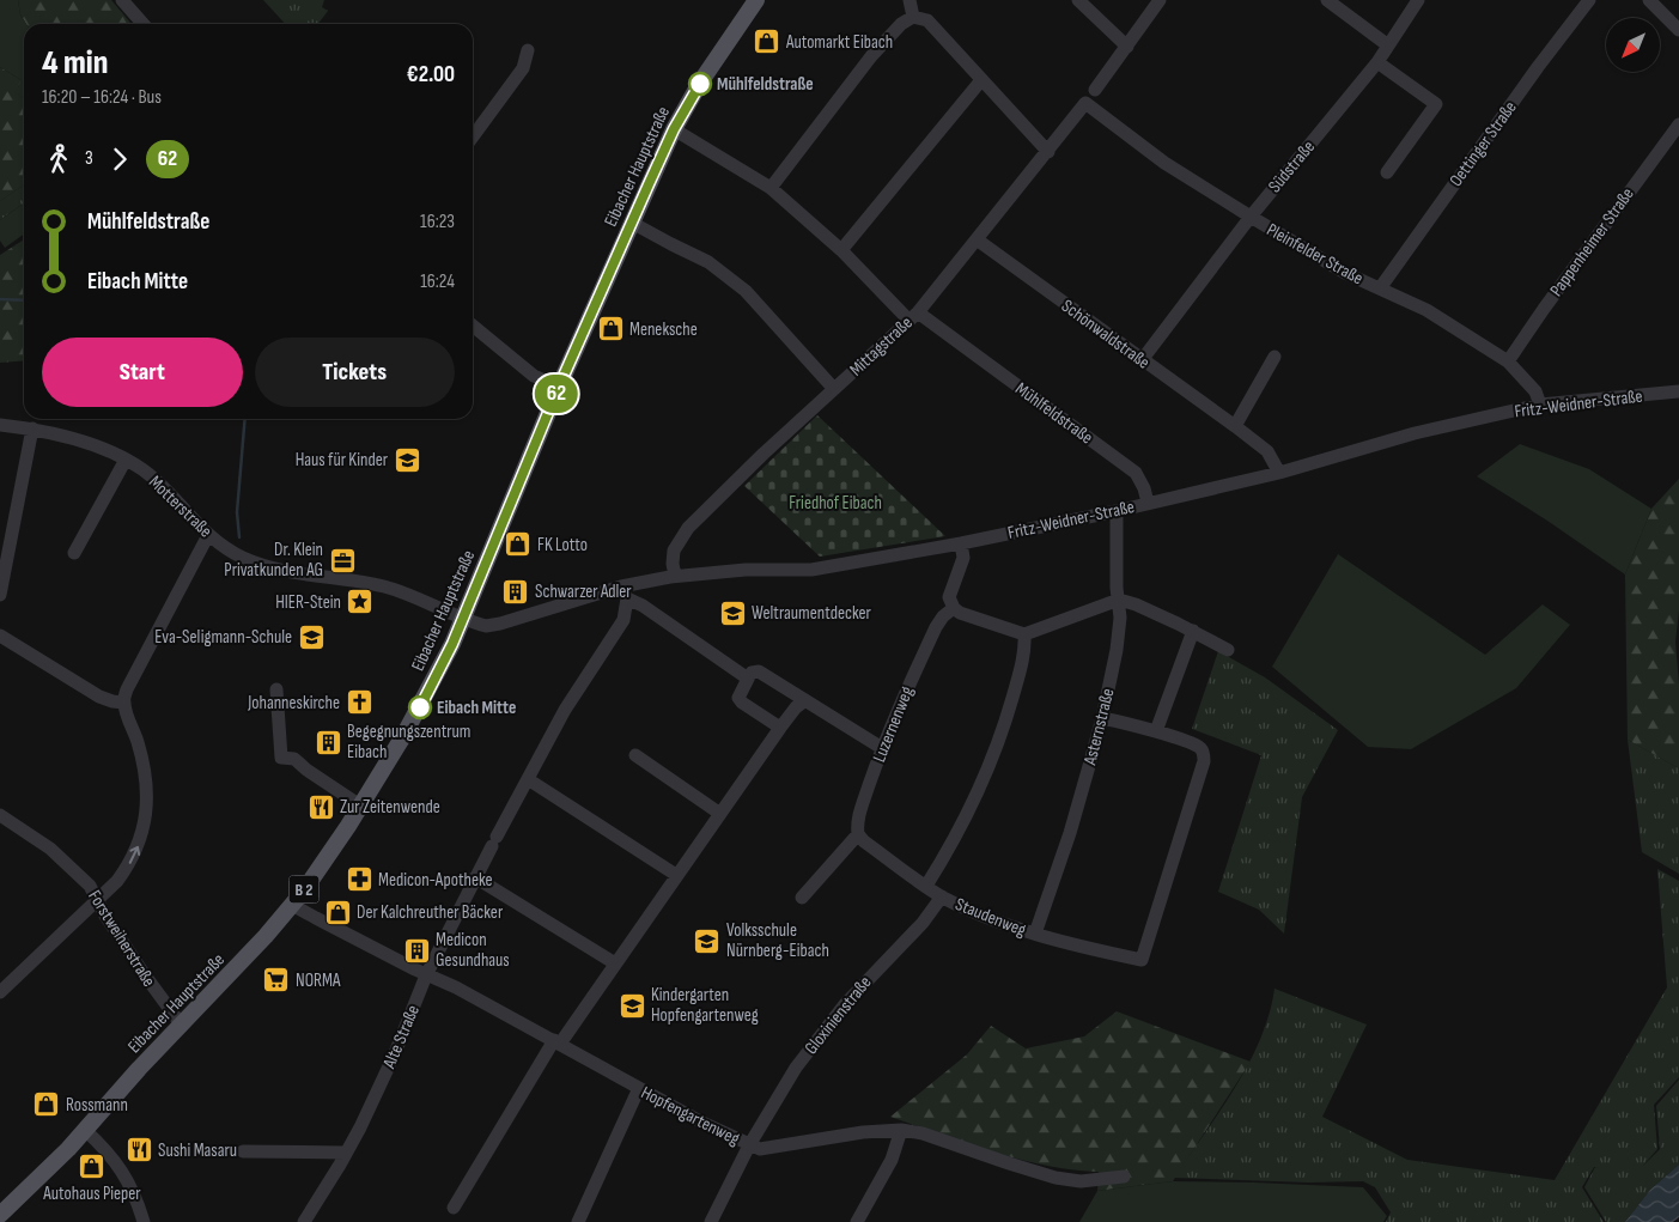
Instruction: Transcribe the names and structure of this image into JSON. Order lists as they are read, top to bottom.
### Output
{
  "streets": {
    "main road": ["Eibacher Hauptstraße", "B 2"],
    "street": [
      "Oettinger Straße",
      "Südstraße",
      "Pappenheimer Straße",
      "Pleinfelder Straße",
      "Schönwaldstraße",
      "Mittagstraße",
      "Fritz-Weidner-Straße",
      "Mühlfeldstraße",
      "Motterstraße",
      "Luzernenweg",
      "Asternstraße",
      "Staudenweg",
      "Forstweiherstraße",
      "Gloxinienstraße",
      "Alte Straße",
      "Hopfengartenweg"
    ]
  },
  "crossings": [
    ["Oettinger Straße", "Pleinfelder Straße"],
    ["Eibacher Hauptstraße", "Fritz-Weidner-Straße"],
    ["Eibacher Hauptstraße", "Mühlfeldstraße"],
    ["Eibacher Hauptstraße", "Motterstraße"],
    ["Eibacher Hauptstraße", "Forstweiherstraße"],
    ["Eibacher Hauptstraße", "Hopfengartenweg"],
    ["Südstraße", "Pleinfelder Straße"],
    ["Südstraße", "Schönwaldstraße"],
    ["Pappenheimer Straße", "Pleinfelder Straße"],
    ["Pleinfelder Straße", "Mittagstraße"],
    ["Pleinfelder Straße", "Fritz-Weidner-Straße"],
    ["Schönwaldstraße", "Mittagstraße"],
    ["Schönwaldstraße", "Fritz-Weidner-Straße"],
    ["Mittagstraße", "Fritz-Weidner-Straße"],
    ["Mittagstraße", "Mühlfeldstraße"],
    ["Fritz-Weidner-Straße", "Mühlfeldstraße"],
    ["Fritz-Weidner-Straße", "Motterstraße"],
    ["Fritz-Weidner-Straße", "Asternstraße"],
    ["Fritz-Weidner-Straße", "Alte Straße"],
    ["Luzernenweg", "Staudenweg"],
    ["Asternstraße", "Staudenweg"],
    ["Staudenweg", "Gloxinienstraße"],
    ["Gloxinienstraße", "Hopfengartenweg"],
    ["Alte Straße", "Hopfengartenweg"]
  ],
  "parks": ["Friedhof Eibach"],
  "places": {
    "shop": [
      "Automarkt Eibach",
      "Meneksche",
      "FK Lotto",
      "Der Kalchreuther Bäcker",
      "Rossmann",
      "Autohaus Pieper"
    ],
    "other": ["Mühlfeldstraße", "Eibach Mitte"],
    "school or university": [
      "Haus für Kinder",
      "Weltraumentdecker",
      "Eva-Seligmann-Schule",
      "Volksschule Nürnberg-Eibach",
      "Kindergarten Hopfengartenweg"
    ],
    "office": ["Dr. Klein Privatkunden AG"],
    "building": ["Schwarzer Adler", "Begegnungszentrum Eibach", "Medicon Gesundhaus"],
    "place": ["HIER-Stein"],
    "church": ["Johanneskirche"],
    "restaurant": ["Zur Zeitenwende", "Sushi Masaru"],
    "pharmacy": ["Medicon-Apotheke"],
    "supermarket": ["NORMA"]
  },
  "lines": ["bus line 62"],
  "north": "bottom left",
  "page": {
    "on_map": "62",
    "heading": ["4 min", "16:20 – 16:24 · Bus", "€2.00"],
    "legs": ["3", "62"],
    "list": [
      {
        "name": "Mühlfeldstraße",
        "value": "16:23"
      },
      {
        "name": "Eibach Mitte",
        "value": "16:24"
      }
    ],
    "buttons": ["Start", "Tickets"]
  }
}
